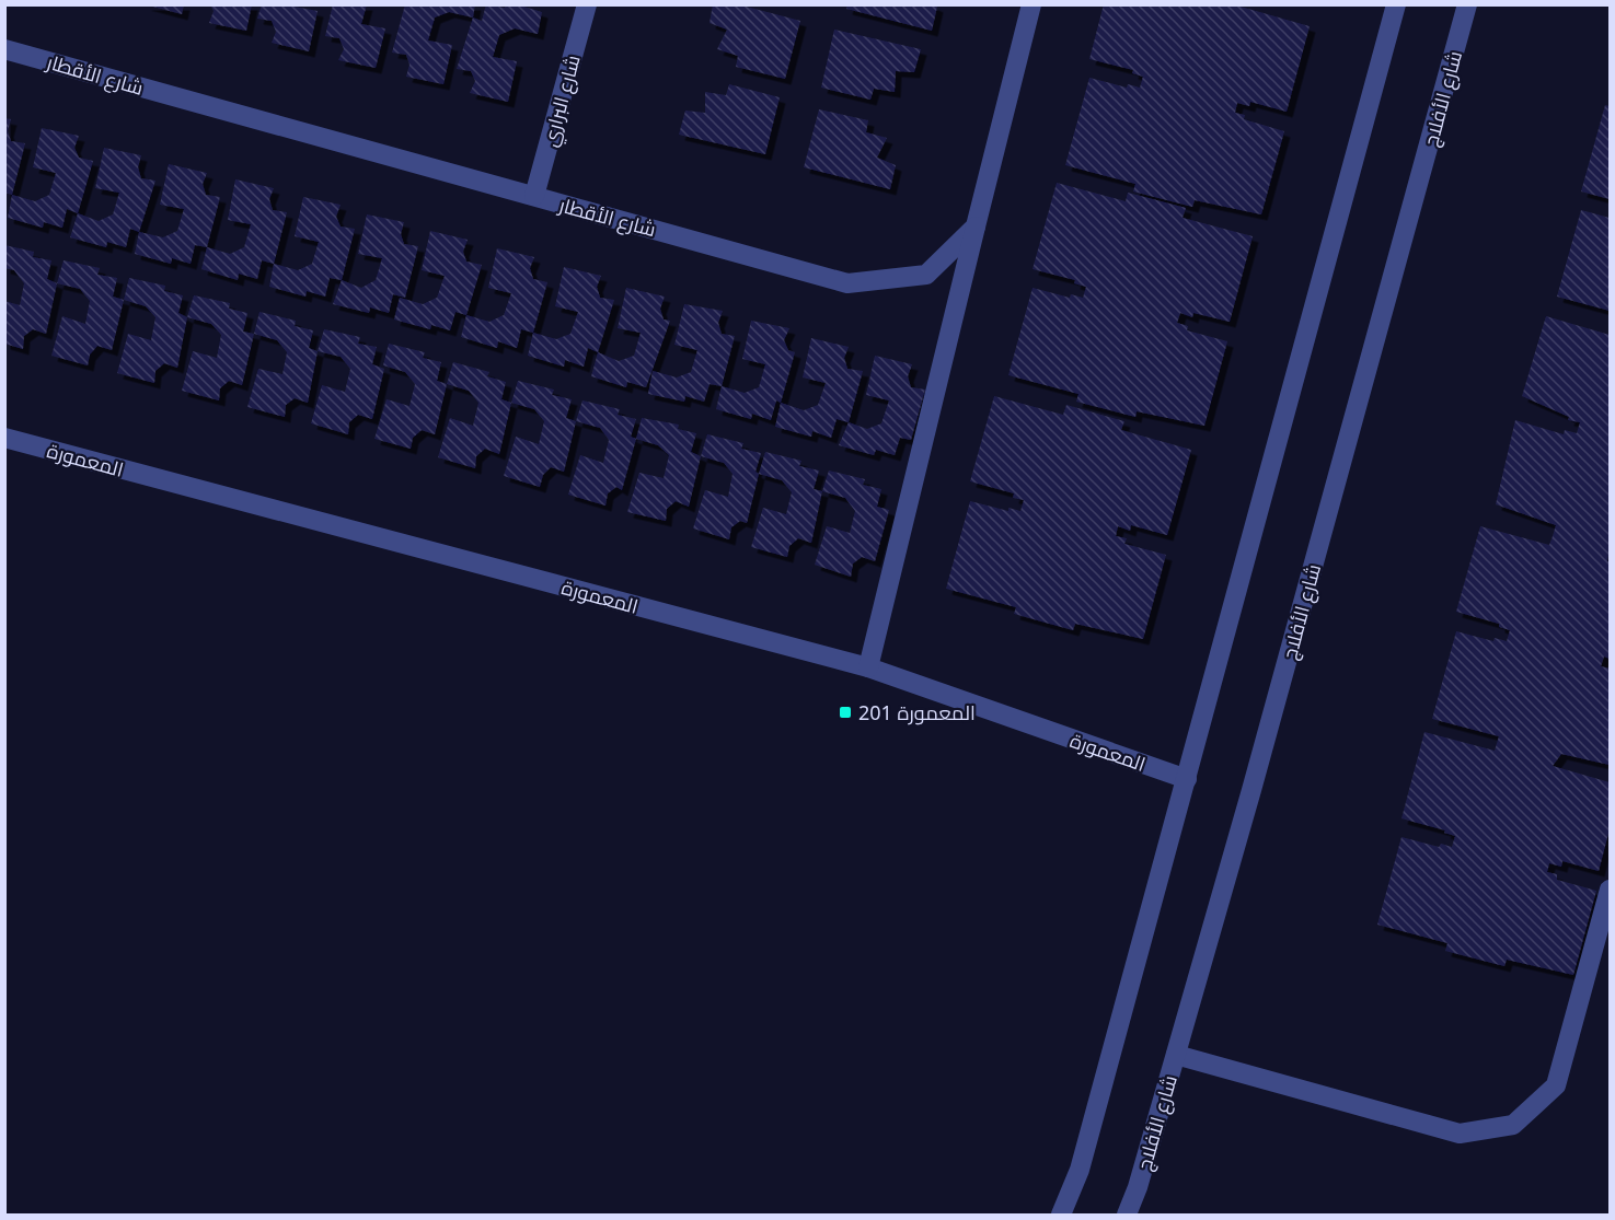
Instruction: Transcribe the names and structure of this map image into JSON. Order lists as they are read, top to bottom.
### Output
{
  "streets": {
    "street": [
      "شارع الأقطار",
      "شارع الأفلاج",
      "شارع البراري",
      "المعمورة"
    ]
  },
  "crossings": [
    ["شارع الأقطار", "شارع البراري"]
  ],
  "places": {
    "transit": ["المعمورة 201"]
  }
}
